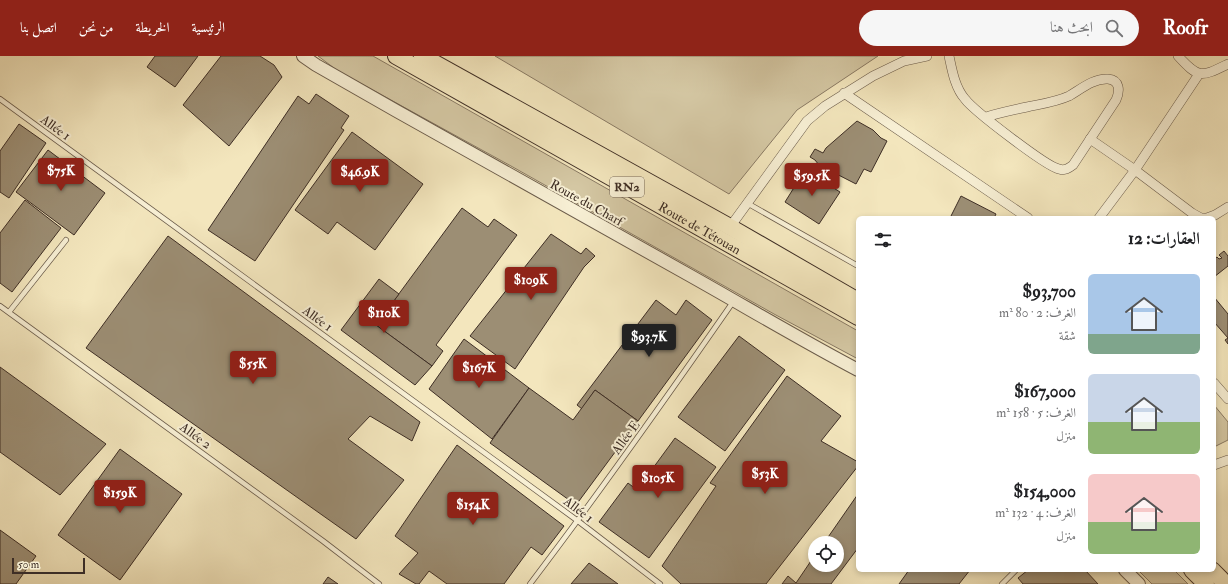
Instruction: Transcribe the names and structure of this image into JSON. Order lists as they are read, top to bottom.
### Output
{
  "streets": {
    "highway": ["RN2", "Route de Tétouan"],
    "street": ["Route du Charf"],
    "lane": ["Allée 1", "Allée 2", "Allée E"]
  },
  "crossings": [
    ["Allée 1", "Allée E"],
    ["Route du Charf", "Allée E"]
  ],
  "scale_bar": "50 m",
  "page": {
    "header": "Roofr",
    "search": "ابحث هنا",
    "nav": [
      "الرئيسية",
      "الخريطة",
      "من نحن",
      "اتصل بنا"
    ],
    "price": [
      "$75K",
      "$46.9K",
      "$59.5K",
      "$109K",
      "$110K",
      "$93.7K",
      "$55K",
      "$167K",
      "$53K",
      "$105K",
      "$159K",
      "$154K"
    ],
    "heading": "العقارات: 12",
    "list": [
      {
        "name": "$93,700",
        "note": "الغرف: 2 · 80 m² · شقة"
      },
      {
        "name": "$167,000",
        "note": "الغرف: 5 · 158 m² · منزل"
      },
      {
        "name": "$154,000",
        "note": "الغرف: 4 · 132 m² · منزل"
      }
    ],
    "scale": "50 m"
  }
}
